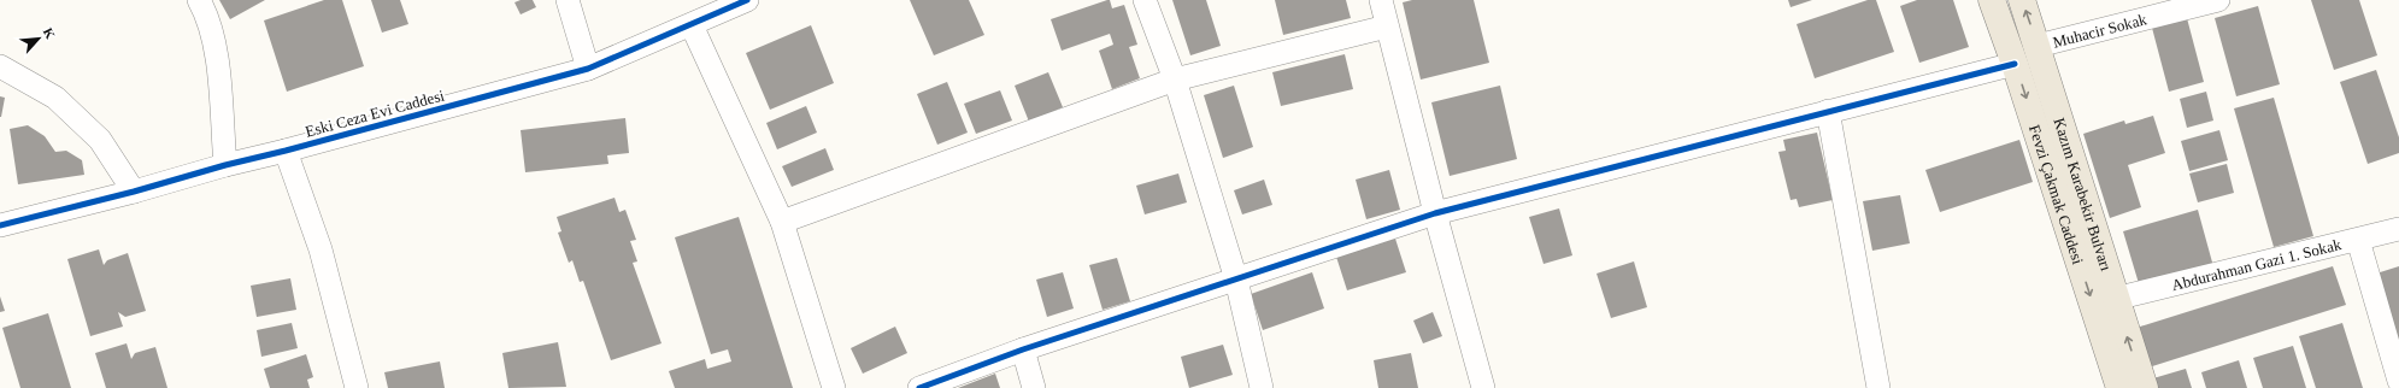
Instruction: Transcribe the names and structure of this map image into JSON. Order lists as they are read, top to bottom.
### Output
{
  "streets": {
    "main road": ["Fevzi Çakmak Caddesi", "Kazım Karabekir Bulvarı"],
    "street": ["Muhacir Sokak", "Eski Ceza Evi Caddesi", "Abdurahman Gazi 1. Sokak"]
  },
  "crossings": [
    ["Muhacir Sokak", "Kazım Karabekir Bulvarı"],
    ["Kazım Karabekir Bulvarı", "Abdurahman Gazi 1. Sokak"]
  ],
  "one_way": ["Fevzi Çakmak Caddesi", "Kazım Karabekir Bulvarı"],
  "north": "top right"
}
